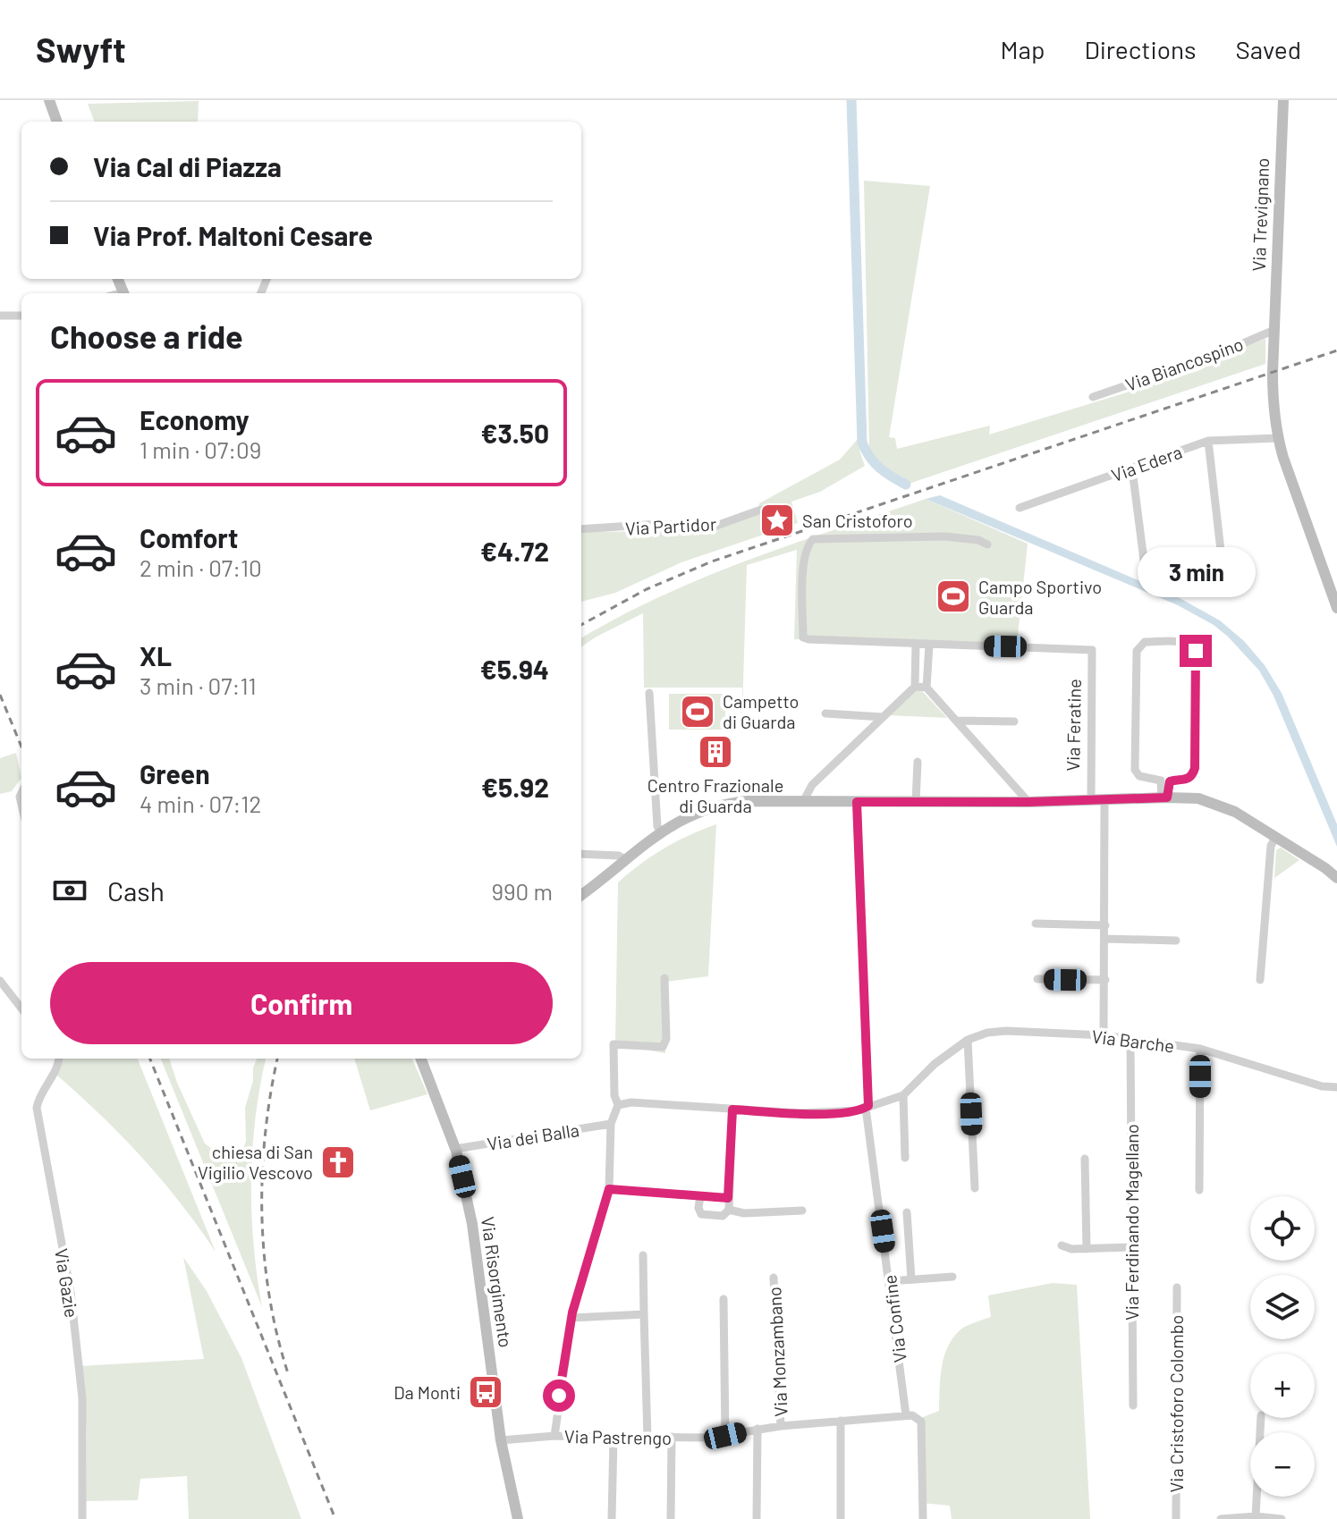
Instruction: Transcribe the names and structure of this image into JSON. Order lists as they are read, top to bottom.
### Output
{
  "streets": {
    "street": [
      "Via Trevignano",
      "Via Biancospino",
      "Via Edera",
      "Via Partidor",
      "Via Feratine",
      "Via Barche",
      "Via dei Balla",
      "Via Ferdinando Magellano",
      "Via Risorgimento",
      "Via Gazie",
      "Via Confine",
      "Via Monzambano",
      "Via Cristoforo Colombo",
      "Via Pastrengo"
    ]
  },
  "crossings": [
    ["Via Trevignano", "Via Biancospino"],
    ["Via Trevignano", "Via Edera"],
    ["Via Barche", "Via Ferdinando Magellano"],
    ["Via Barche", "Via Confine"],
    ["Via dei Balla", "Via Risorgimento"],
    ["Via Risorgimento", "Via Pastrengo"],
    ["Via Confine", "Via Pastrengo"],
    ["Via Monzambano", "Via Pastrengo"]
  ],
  "places": {
    "place": ["San Cristoforo"],
    "sports": ["Campo Sportivo Guarda", "Campetto di Guarda"],
    "building": ["Centro Frazionale di Guarda"],
    "church": ["chiesa di San Vigilio Vescovo"],
    "bus stop": ["Da Monti"]
  },
  "page": {
    "header": "Swyft",
    "nav": ["Map", "Directions", "Saved"],
    "banner": ["Via Cal di Piazza", "Via Prof. Maltoni Cesare"],
    "heading": "Choose a ride",
    "list": [
      {
        "name": "Economy",
        "note": "1 min · 07:09",
        "value": "€3.50"
      },
      {
        "name": "Comfort",
        "note": "2 min · 07:10",
        "value": "€4.72"
      },
      {
        "name": "XL",
        "note": "3 min · 07:11",
        "value": "€5.94"
      },
      {
        "name": "Green",
        "note": "4 min · 07:12",
        "value": "€5.92"
      }
    ],
    "bubble": "3 min",
    "pay": ["Cash", "990 m"],
    "buttons": "Confirm",
    "map_buttons": ["+", "−"]
  }
}
